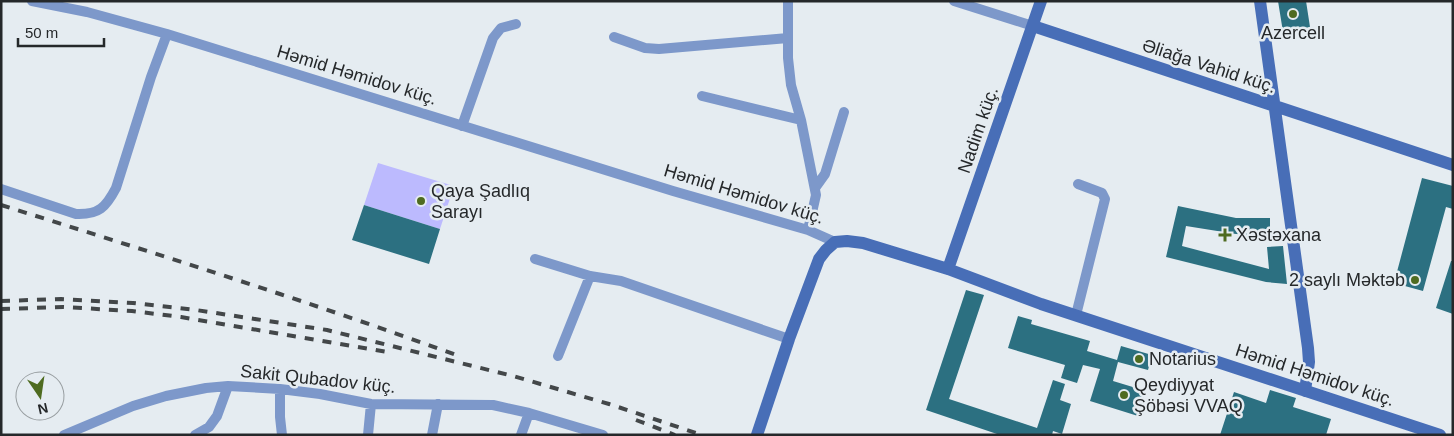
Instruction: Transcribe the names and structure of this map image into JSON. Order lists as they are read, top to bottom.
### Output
{
  "streets": {
    "street": [
      "Əliağa Vahid küç.",
      "Həmid Həmidov küç.",
      "Nadim küç.",
      "Sakit Qubadov küç."
    ]
  },
  "crossings": [
    ["Əliağa Vahid küç.", "Nadim küç."],
    ["Həmid Həmidov küç.", "Nadim küç."]
  ],
  "places": {
    "other": [
      "Azercell",
      "Qaya Şadlıq Sarayı",
      "2 saylı Məktəb",
      "Notarius",
      "Qeydiyyat Şöbəsi VVAQ"
    ],
    "health": ["Xəstəxana"]
  },
  "scale_bar": "50 m",
  "north": "bottom"
}
